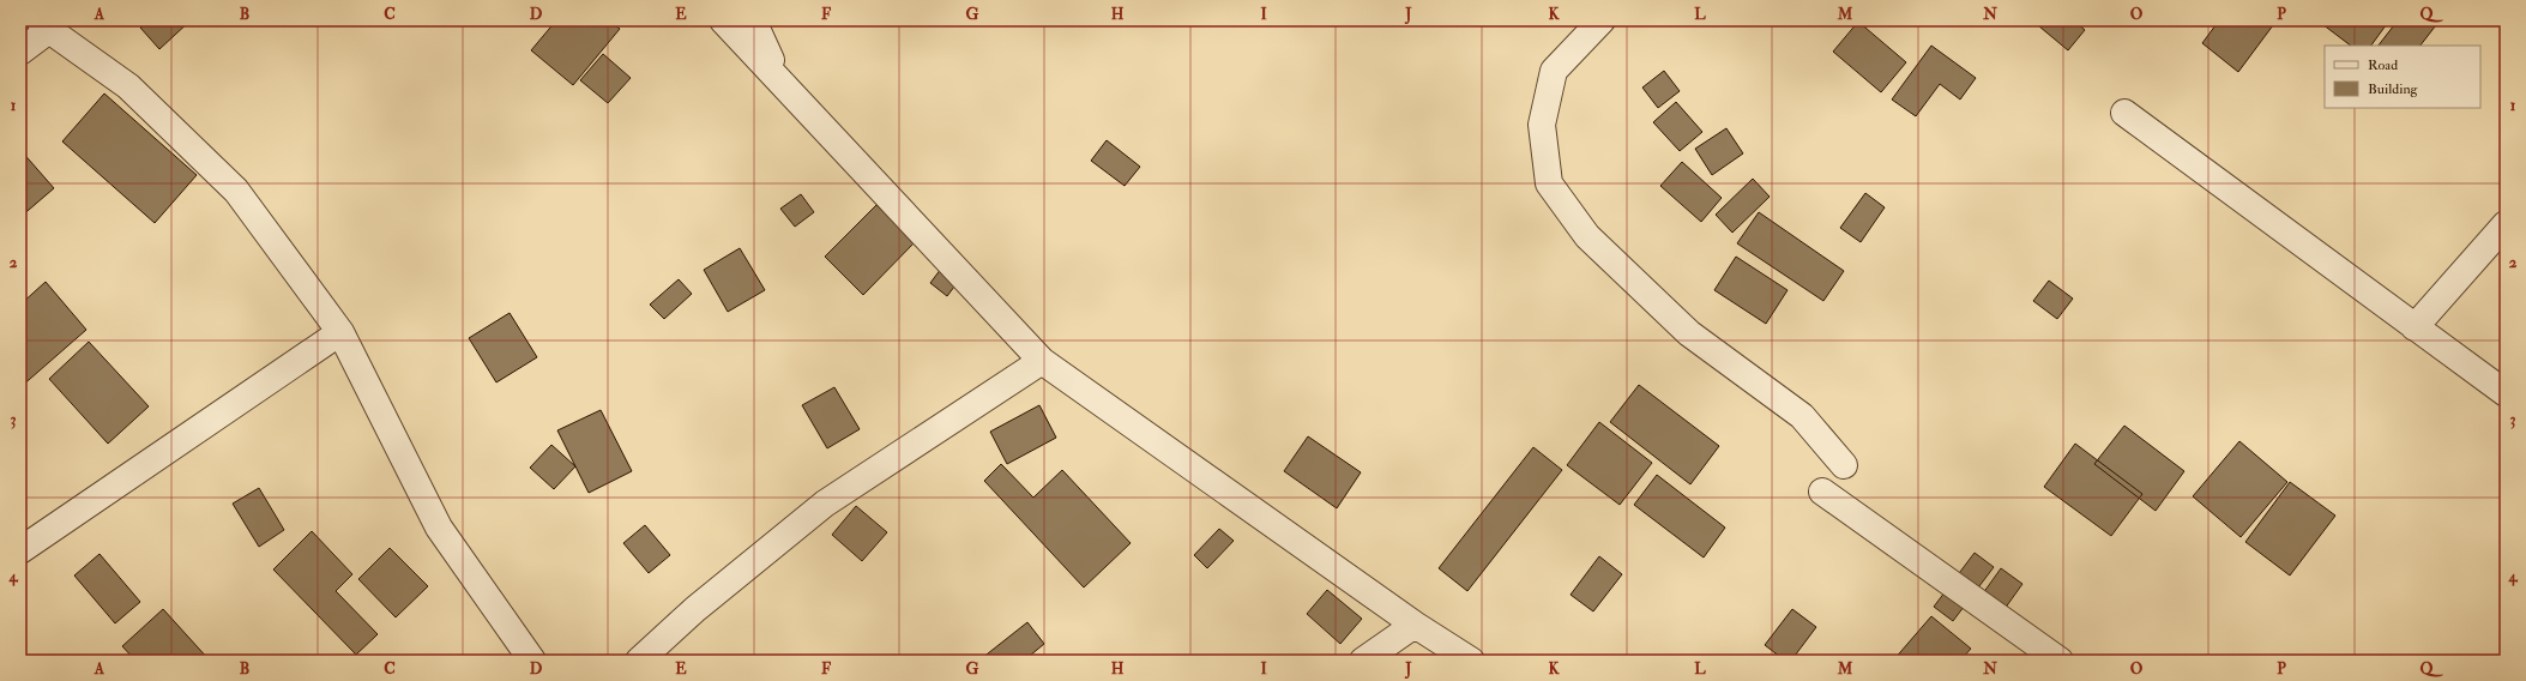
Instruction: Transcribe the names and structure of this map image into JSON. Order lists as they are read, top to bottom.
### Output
{
  "legend": ["Road", "Building"],
  "grid": {
    "columns": [
      "A",
      "B",
      "C",
      "D",
      "E",
      "F",
      "G",
      "H",
      "I",
      "J",
      "K",
      "L",
      "M",
      "N",
      "O",
      "P",
      "Q"
    ],
    "rows": [
      "1",
      "2",
      "3",
      "4"
    ]
  }
}
